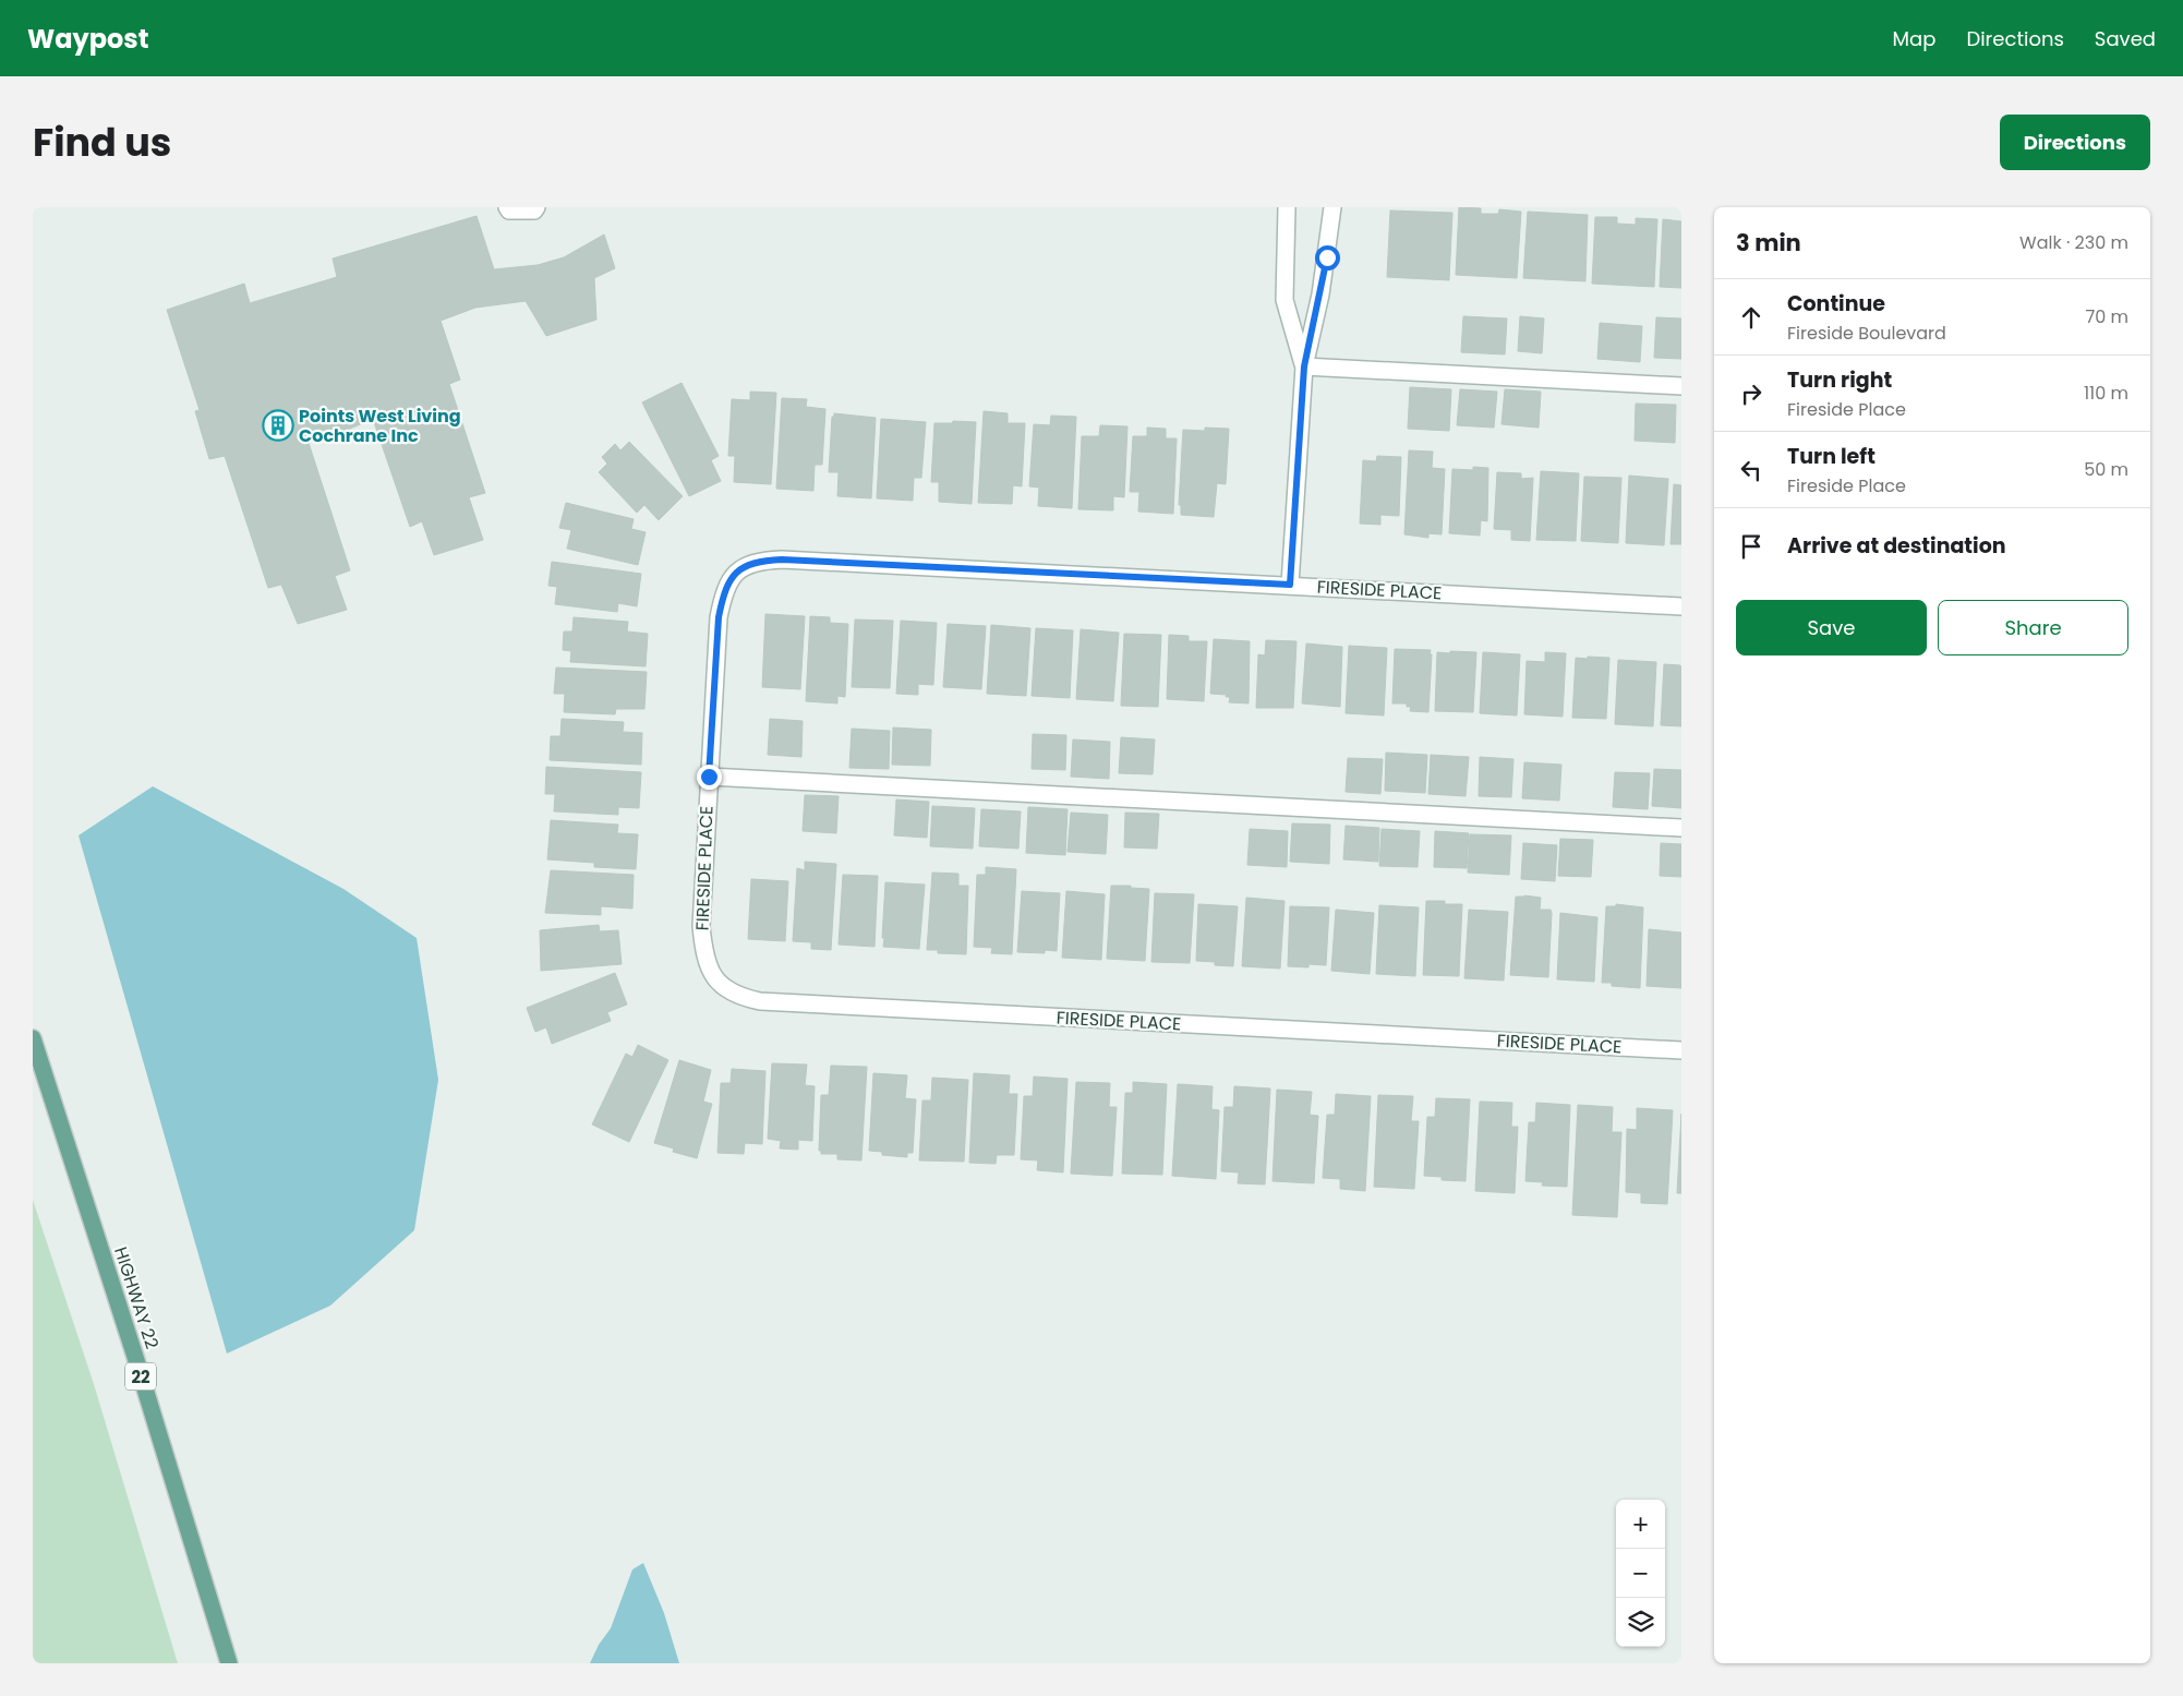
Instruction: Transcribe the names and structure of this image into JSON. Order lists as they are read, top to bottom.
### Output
{
  "streets": {
    "main road": ["HIGHWAY 22", "22"],
    "street": ["FIRESIDE PLACE"]
  },
  "places": {
    "building": ["Points West Living Cochrane Inc"]
  },
  "page": {
    "header": "Waypost",
    "nav": ["Map", "Directions", "Saved"],
    "title": "Find us",
    "buttons": [
      "Directions",
      ["Save", "Share"]
    ],
    "heading": ["3 min", "Walk · 230 m"],
    "list": [
      ["Continue", "Fireside Boulevard", "70 m"],
      ["Turn right", "Fireside Place", "110 m"],
      ["Turn left", "Fireside Place", "50 m"],
      "Arrive at destination"
    ],
    "map_buttons": ["+", "−"]
  }
}
